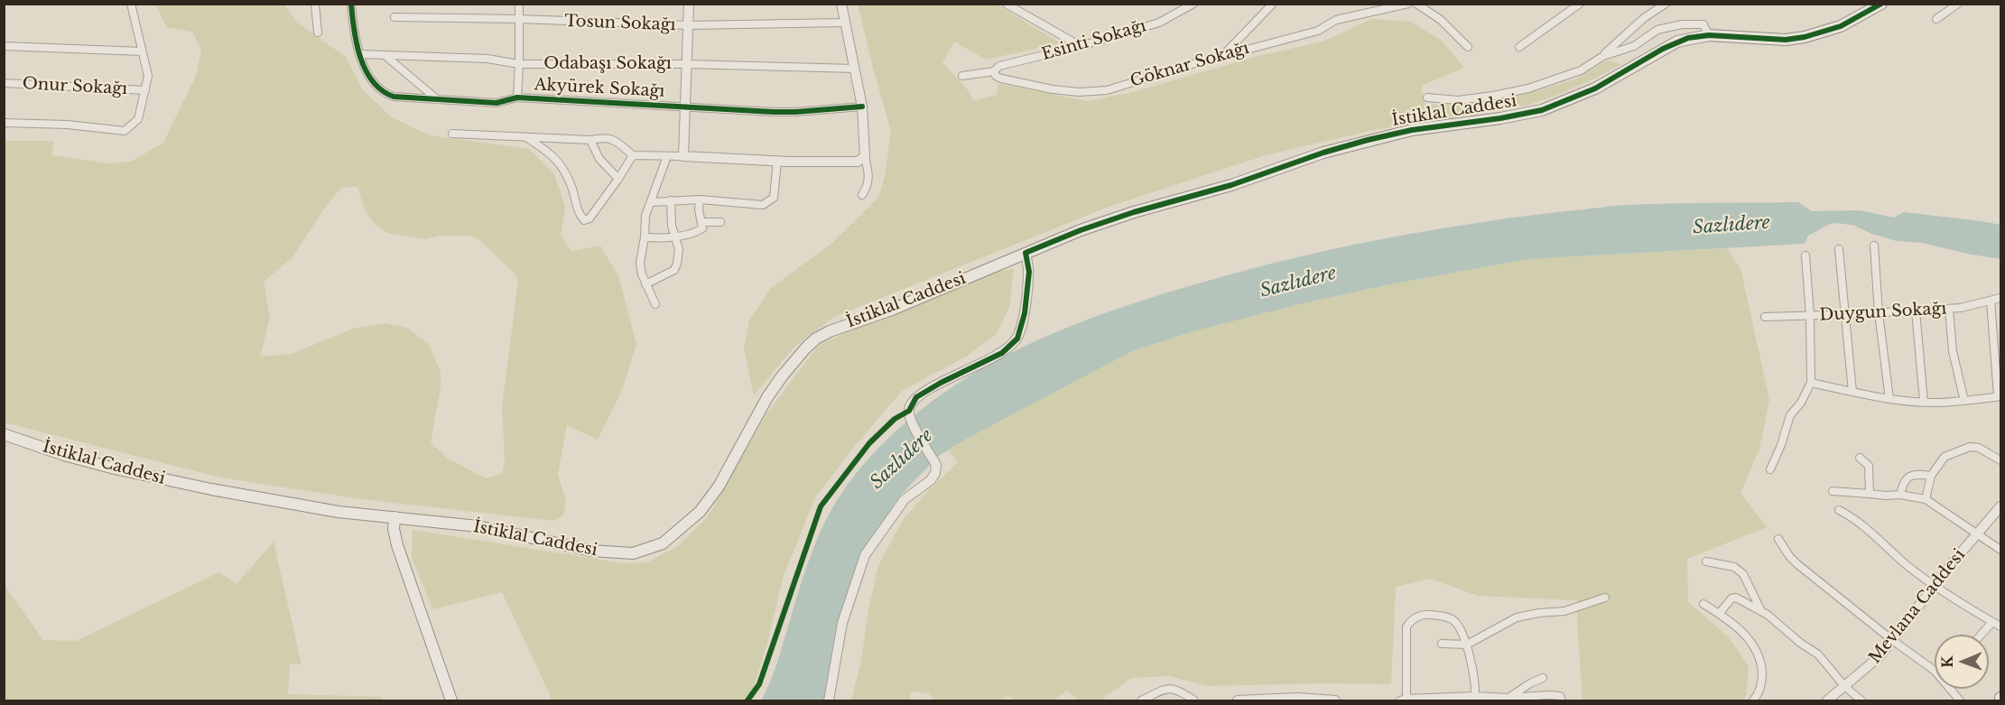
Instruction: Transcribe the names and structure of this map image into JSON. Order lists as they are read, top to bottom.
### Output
{
  "streets": {
    "main road": ["İstiklal Caddesi"],
    "street": [
      "Tosun Sokağı",
      "Esinti Sokağı",
      "Odabaşı Sokağı",
      "Göknar Sokağı",
      "Onur Sokağı",
      "Akyürek Sokağı",
      "Duygun Sokağı",
      "Mevlana Caddesi"
    ]
  },
  "crossings": [
    ["Esinti Sokağı", "Göknar Sokağı"],
    ["Odabaşı Sokağı", "Akyürek Sokağı"]
  ],
  "water": ["Sazlıdere"],
  "north": "left"
}
